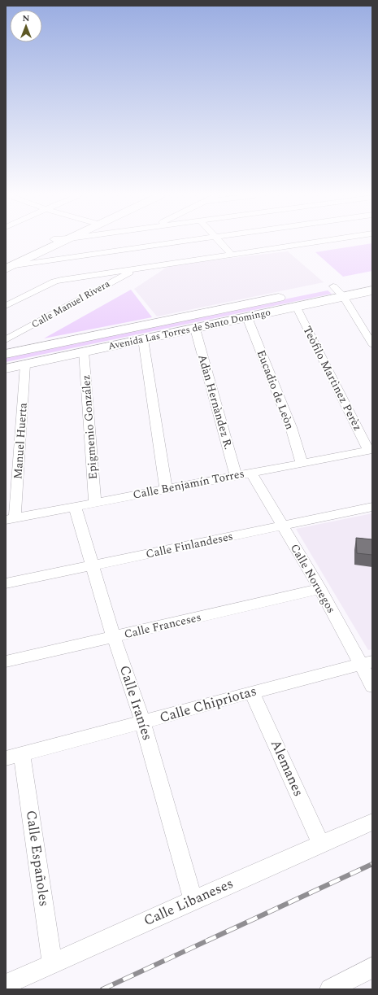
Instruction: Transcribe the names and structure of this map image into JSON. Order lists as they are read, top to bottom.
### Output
{
  "streets": {
    "street": [
      "Calle Manuel Rivera",
      "Avenida Las Torres de Santo Domingo",
      "Teòfilo Martìnez Perèz",
      "Eucadio de Leòn",
      "Adàn Hernàndez R.",
      "Epigmenio González",
      "Manuel Huerta",
      "Calle Benjamín Torres",
      "Calle Finlandeses",
      "Calle Noruegos",
      "Calle Franceses",
      "Calle Iraníes",
      "Calle Chipriotas",
      "Alemanes",
      "Calle Españoles",
      "Calle Libaneses"
    ]
  },
  "crossings": [
    ["Avenida Las Torres de Santo Domingo", "Teòfilo Martìnez Perèz"],
    ["Avenida Las Torres de Santo Domingo", "Eucadio de Leòn"],
    ["Avenida Las Torres de Santo Domingo", "Adàn Hernàndez R."],
    ["Avenida Las Torres de Santo Domingo", "Epigmenio González"],
    ["Avenida Las Torres de Santo Domingo", "Manuel Huerta"],
    ["Teòfilo Martìnez Perèz", "Calle Benjamín Torres"],
    ["Eucadio de Leòn", "Calle Benjamín Torres"],
    ["Adàn Hernàndez R.", "Calle Benjamín Torres"],
    ["Epigmenio González", "Calle Benjamín Torres"],
    ["Manuel Huerta", "Calle Benjamín Torres"],
    ["Calle Benjamín Torres", "Calle Noruegos"],
    ["Calle Benjamín Torres", "Calle Iraníes"],
    ["Calle Finlandeses", "Calle Noruegos"],
    ["Calle Finlandeses", "Calle Iraníes"],
    ["Calle Noruegos", "Calle Franceses"],
    ["Calle Noruegos", "Calle Chipriotas"],
    ["Calle Franceses", "Calle Iraníes"],
    ["Calle Iraníes", "Calle Chipriotas"],
    ["Calle Iraníes", "Calle Libaneses"],
    ["Calle Chipriotas", "Alemanes"],
    ["Calle Chipriotas", "Calle Españoles"],
    ["Alemanes", "Calle Libaneses"],
    ["Calle Españoles", "Calle Libaneses"]
  ],
  "north": "top"
}
